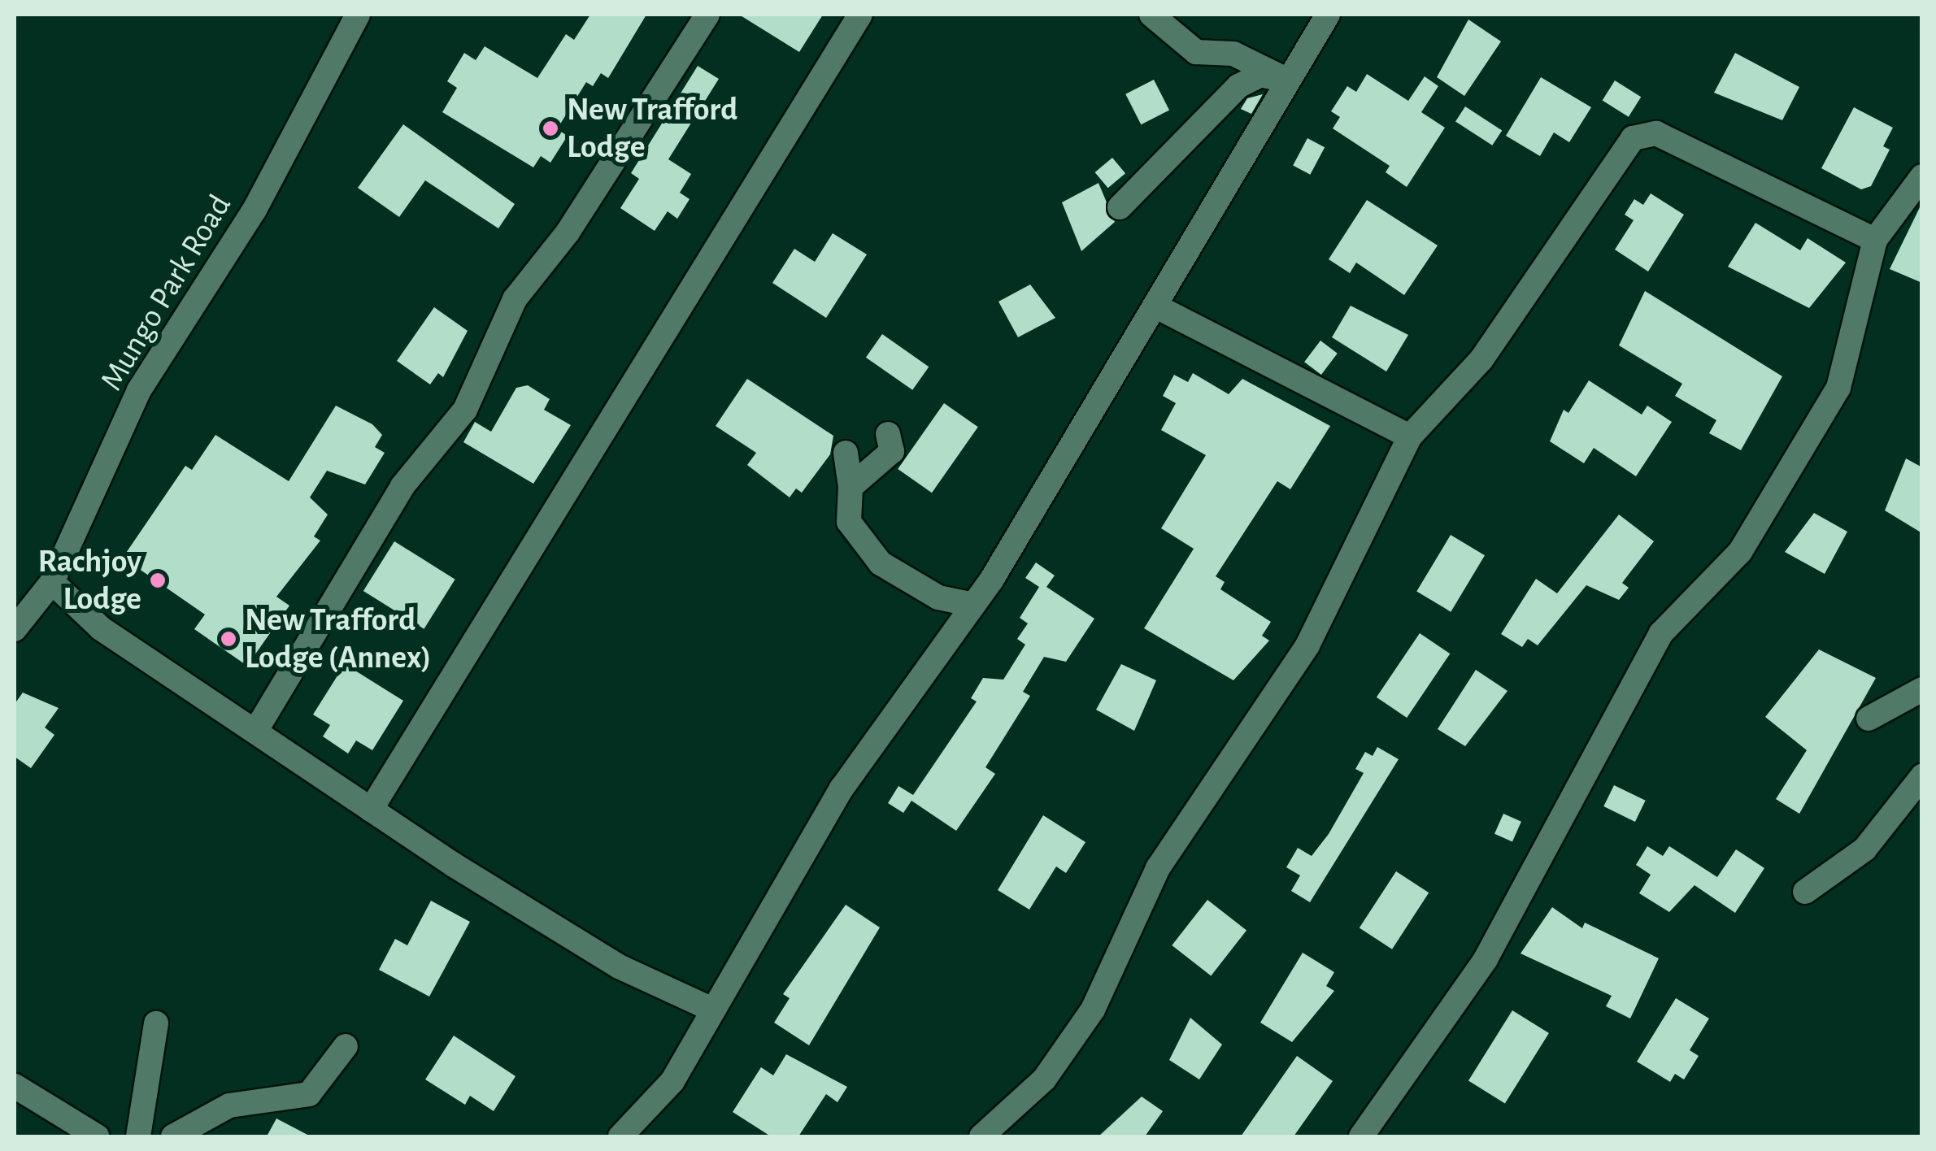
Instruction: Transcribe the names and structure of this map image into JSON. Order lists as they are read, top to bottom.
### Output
{
  "streets": {
    "street": ["Mungo Park Road"]
  },
  "places": ["New Trafford Lodge", "Rachjoy Lodge", "New Trafford Lodge (Annex)"]
}
